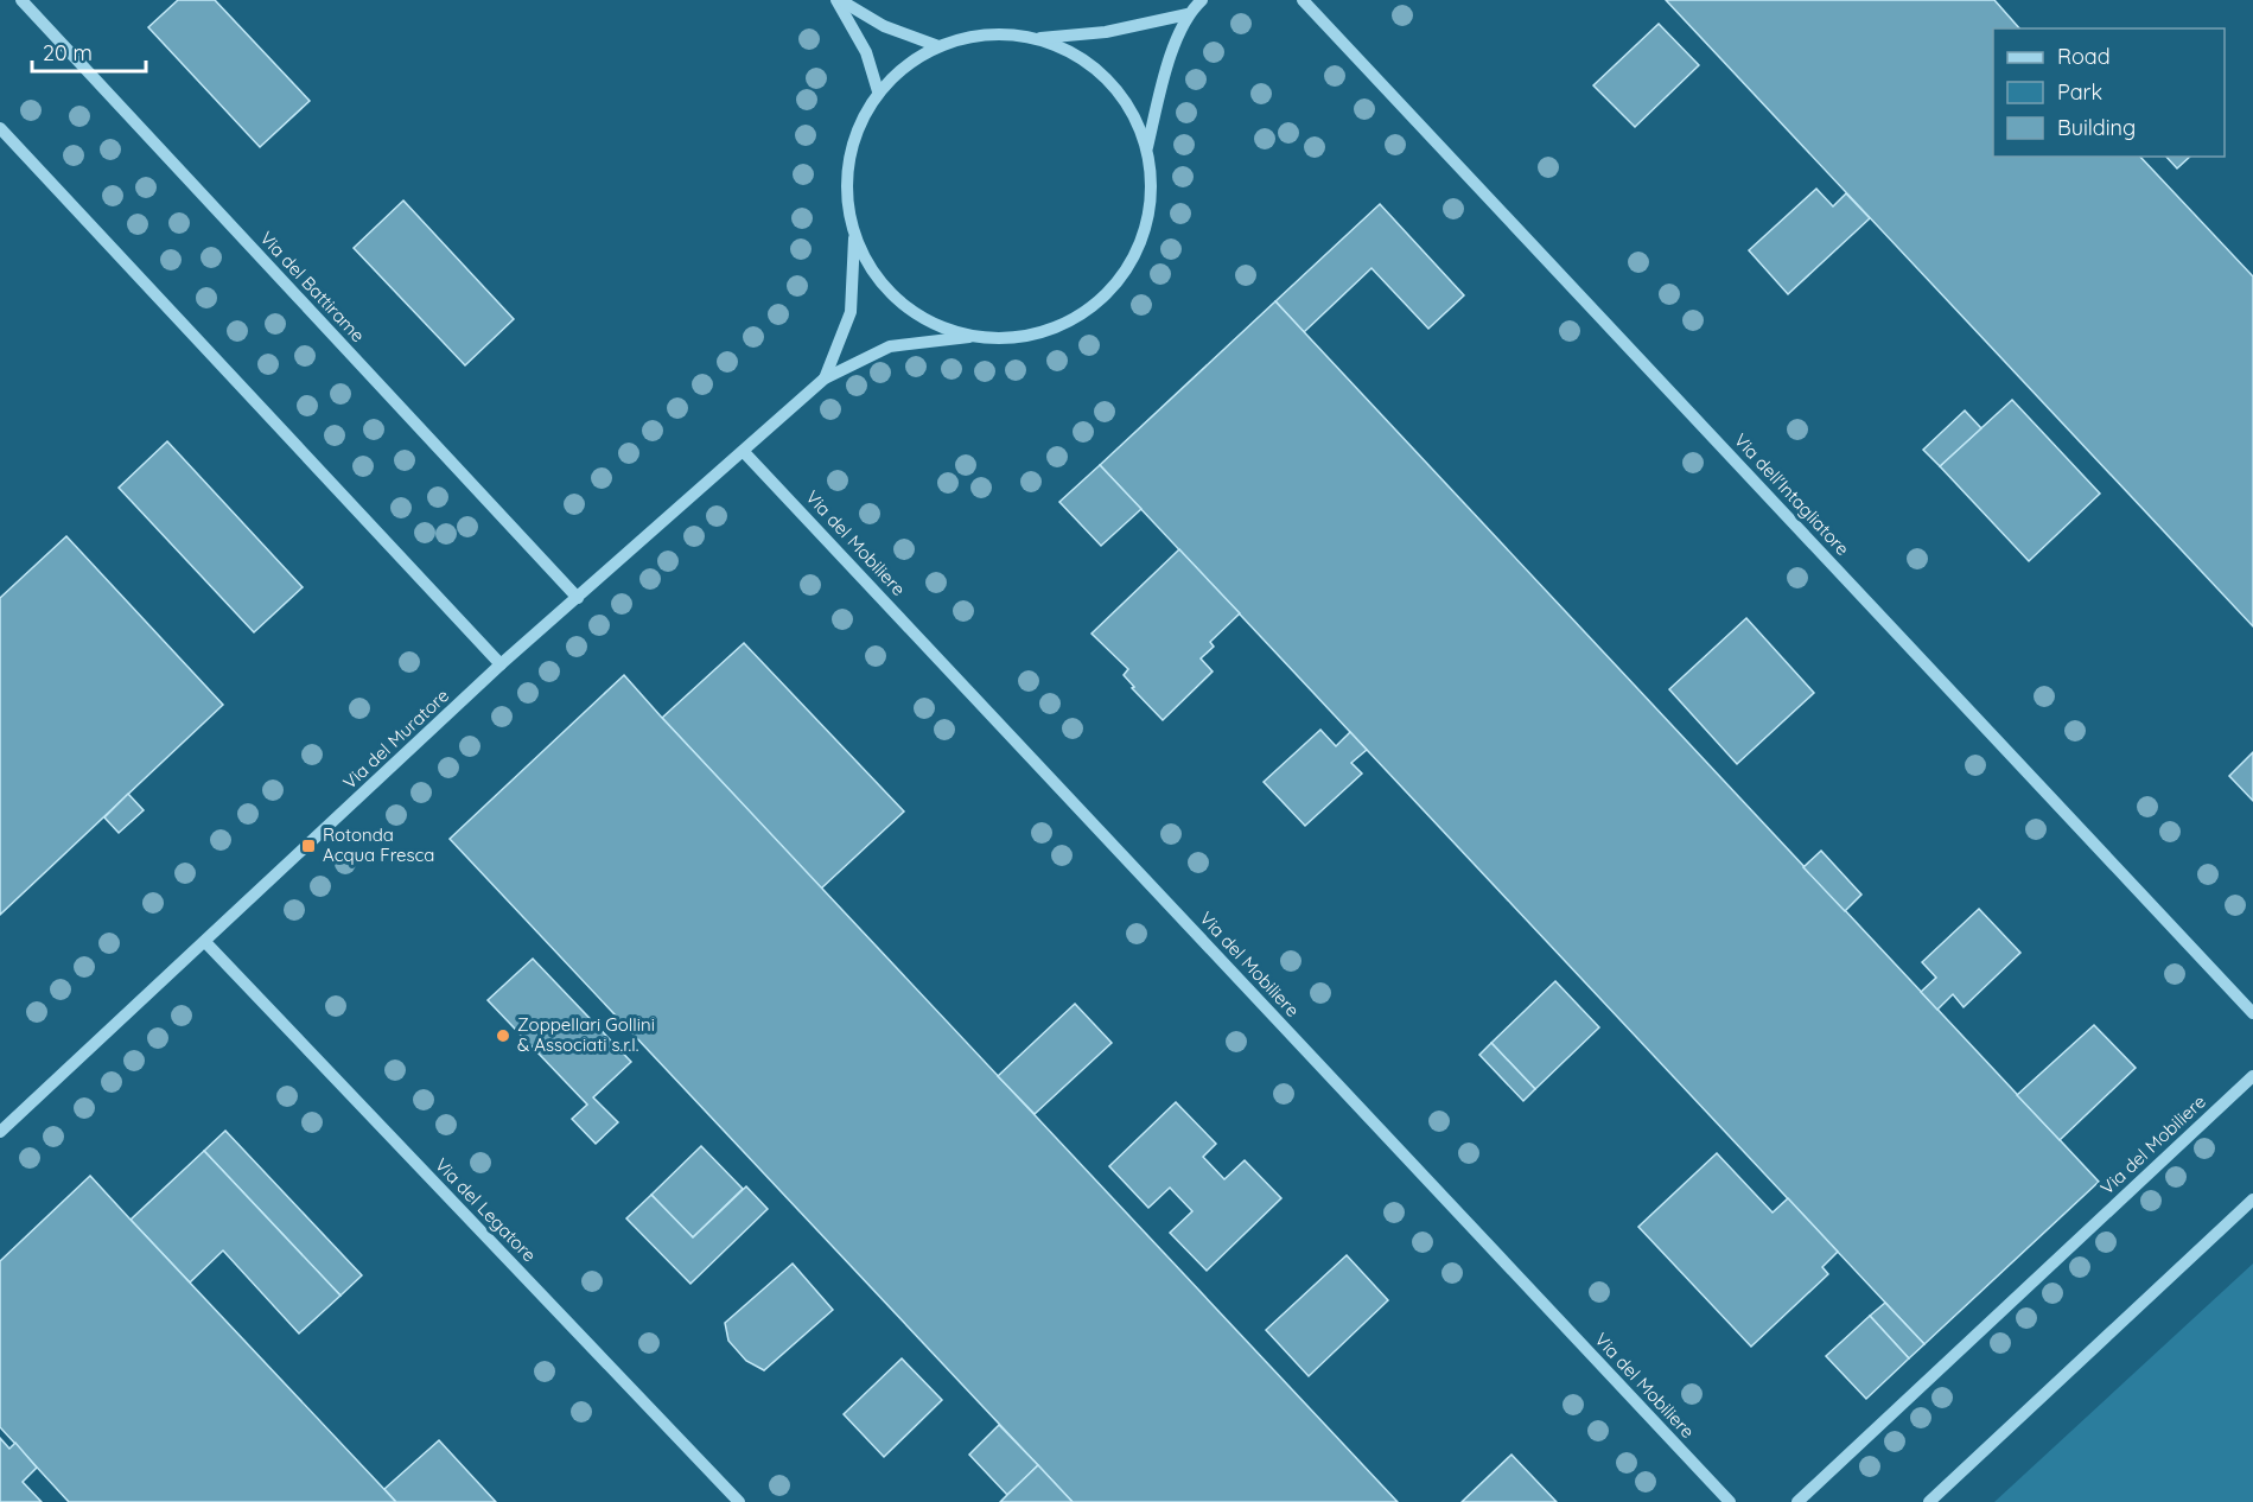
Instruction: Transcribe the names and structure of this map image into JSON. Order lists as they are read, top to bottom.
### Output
{
  "streets": {
    "street": [
      "Via del Battirame",
      "Via dell'Intagliatore",
      "Via del Mobiliere",
      "Via del Muratore",
      "Via del Legatore"
    ]
  },
  "crossings": [
    ["Via del Battirame", "Via del Muratore"],
    ["Via del Mobiliere", "Via del Muratore"],
    ["Via del Muratore", "Via del Legatore"]
  ],
  "places": {
    "transit": ["Rotonda Acqua Fresca"],
    "other": ["Zoppellari Gollini & Associati s.r.l."]
  },
  "legend": ["Road", "Park", "Building"],
  "scale_bar": "20 m"
}
